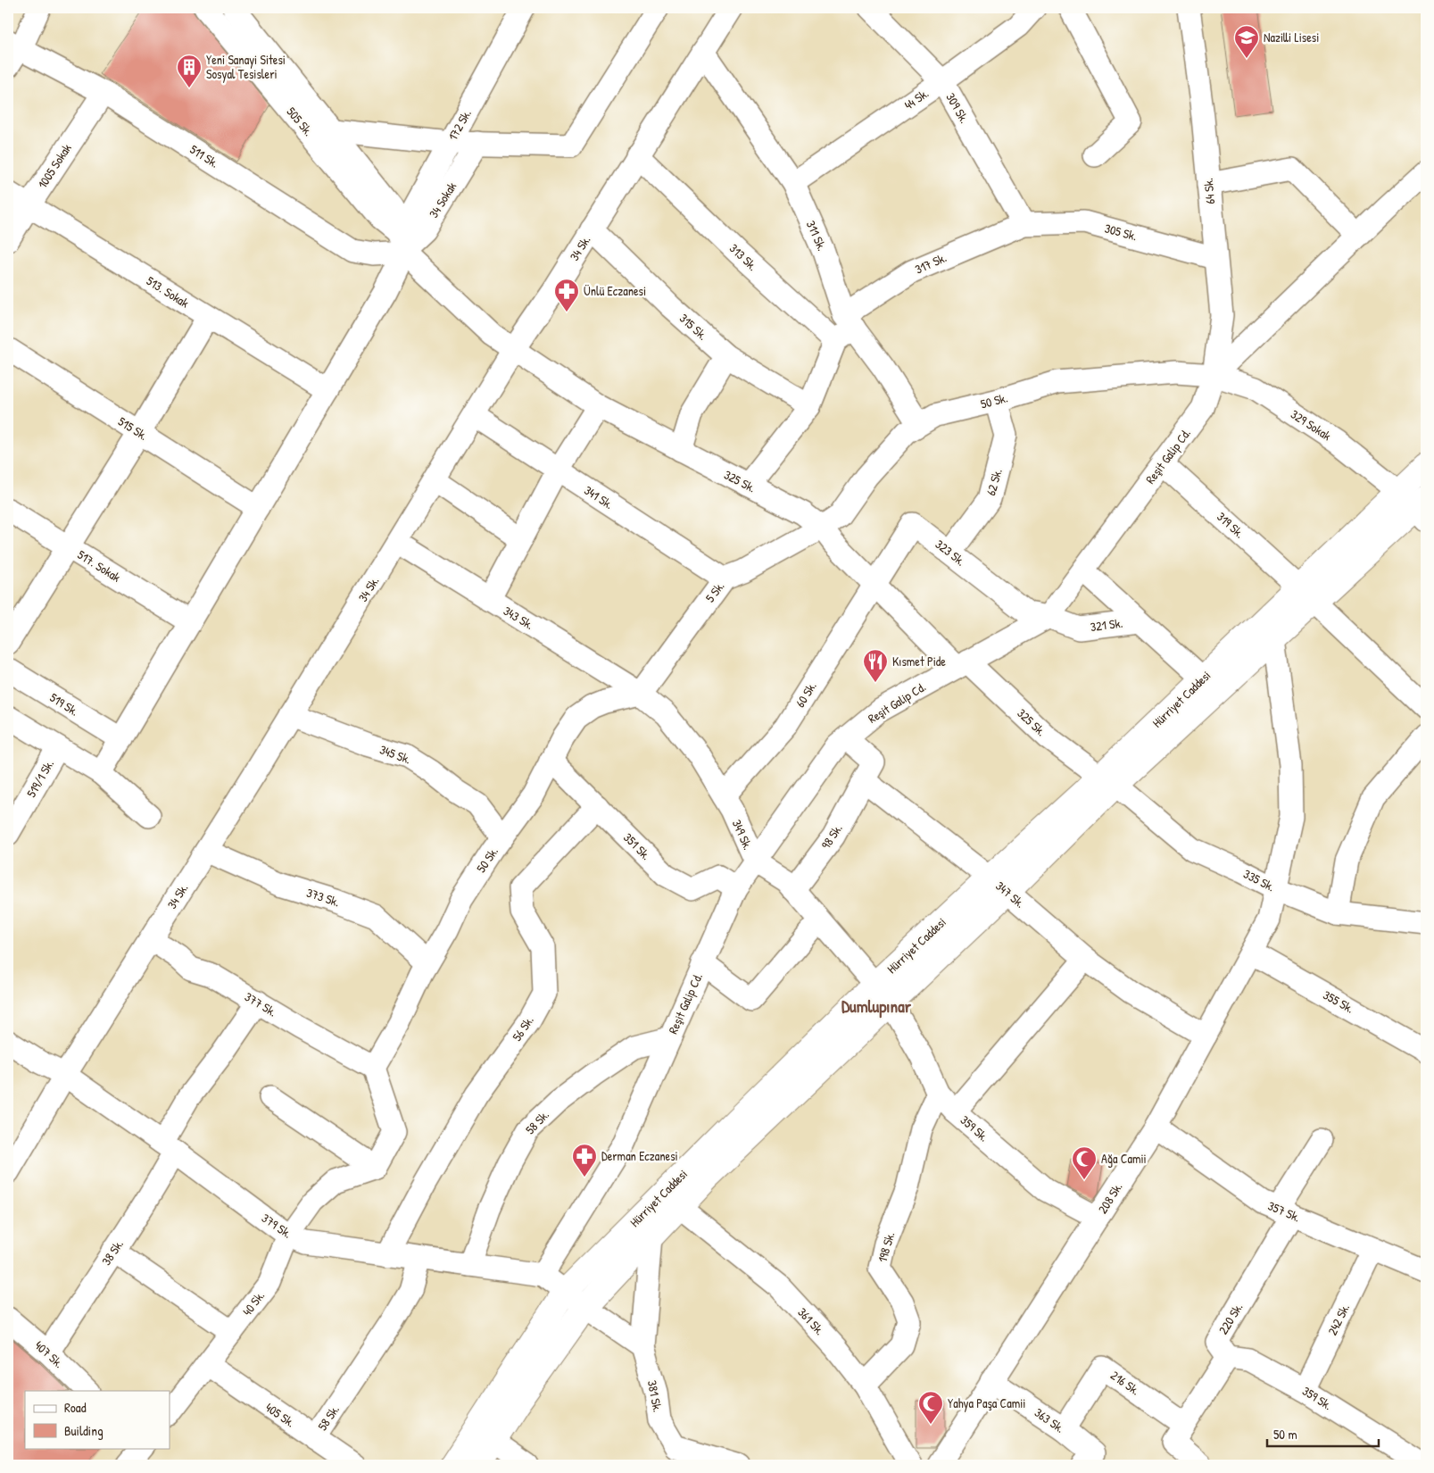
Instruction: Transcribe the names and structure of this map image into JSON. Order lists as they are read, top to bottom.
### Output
{
  "streets": {
    "main road": ["Hürriyet Caddesi"],
    "street": [
      "44 Sk.",
      "309 Sk.",
      "505 Sk.",
      "172 Sk.",
      "511 Sk.",
      "1005 Sokak",
      "64 Sk.",
      "34 Sokak",
      "305 Sk.",
      "311 Sk.",
      "34 Sk.",
      "313 Sk.",
      "317 Sk.",
      "513. Sokak",
      "315 Sk.",
      "50 Sk.",
      "329 Sokak",
      "515 Sk.",
      "Reşit Galip Cd.",
      "325 Sk.",
      "62 Sk.",
      "341 Sk.",
      "319 Sk.",
      "323 Sk.",
      "517. Sokak",
      "5 Sk.",
      "343 Sk.",
      "321 Sk.",
      "60 Sk.",
      "519 Sk.",
      "345 Sk.",
      "519/1 Sk.",
      "349 Sk.",
      "98 Sk.",
      "351 Sk.",
      "335 Sk.",
      "347 Sk.",
      "373 Sk.",
      "355 Sk.",
      "377 Sk.",
      "56 Sk.",
      "58 Sk.",
      "359 Sk.",
      "208 Sk.",
      "357 Sk.",
      "379 Sk.",
      "198 Sk.",
      "38 Sk.",
      "40 Sk.",
      "220 Sk.",
      "242 Sk.",
      "361 Sk.",
      "407 Sk.",
      "216 Sk.",
      "381 Sk.",
      "405 Sk.",
      "363 Sk."
    ]
  },
  "crossings": [
    ["44 Sk.", "309 Sk."],
    ["44 Sk.", "311 Sk."],
    ["309 Sk.", "305 Sk."],
    ["309 Sk.", "317 Sk."],
    ["505 Sk.", "172 Sk."],
    ["505 Sk.", "511 Sk."],
    ["505 Sk.", "34 Sokak"],
    ["505 Sk.", "325 Sk."],
    ["172 Sk.", "511 Sk."],
    ["172 Sk.", "34 Sokak"],
    ["511 Sk.", "1005 Sokak"],
    ["511 Sk.", "34 Sokak"],
    ["1005 Sokak", "513. Sokak"],
    ["64 Sk.", "305 Sk."],
    ["64 Sk.", "50 Sk."],
    ["64 Sk.", "329 Sokak"],
    ["64 Sk.", "Reşit Galip Cd."],
    ["305 Sk.", "317 Sk."],
    ["311 Sk.", "34 Sk."],
    ["311 Sk.", "317 Sk."],
    ["311 Sk.", "50 Sk."],
    ["34 Sk.", "313 Sk."],
    ["34 Sk.", "315 Sk."],
    ["34 Sk.", "325 Sk."],
    ["34 Sk.", "341 Sk."],
    ["34 Sk.", "343 Sk."],
    ["34 Sk.", "345 Sk."],
    ["34 Sk.", "373 Sk."],
    ["34 Sk.", "377 Sk."],
    ["34 Sk.", "379 Sk."],
    ["50 Sk.", "329 Sokak"],
    ["50 Sk.", "Reşit Galip Cd."],
    ["50 Sk.", "325 Sk."],
    ["50 Sk.", "62 Sk."],
    ["50 Sk.", "5 Sk."],
    ["50 Sk.", "343 Sk."],
    ["50 Sk.", "345 Sk."],
    ["50 Sk.", "349 Sk."],
    ["50 Sk.", "351 Sk."],
    ["50 Sk.", "373 Sk."],
    ["50 Sk.", "377 Sk."],
    ["329 Sokak", "Reşit Galip Cd."],
    ["329 Sokak", "Hürriyet Caddesi"],
    ["Reşit Galip Cd.", "325 Sk."],
    ["Reşit Galip Cd.", "319 Sk."],
    ["Reşit Galip Cd.", "323 Sk."],
    ["Reşit Galip Cd.", "321 Sk."],
    ["Reşit Galip Cd.", "349 Sk."],
    ["Reşit Galip Cd.", "351 Sk."],
    ["Reşit Galip Cd.", "58 Sk."],
    ["Reşit Galip Cd.", "379 Sk."],
    ["325 Sk.", "323 Sk."],
    ["325 Sk.", "5 Sk."],
    ["325 Sk.", "60 Sk."],
    ["325 Sk.", "Hürriyet Caddesi"],
    ["325 Sk.", "335 Sk."],
    ["62 Sk.", "323 Sk."],
    ["341 Sk.", "5 Sk."],
    ["319 Sk.", "Hürriyet Caddesi"],
    ["323 Sk.", "321 Sk."],
    ["323 Sk.", "60 Sk."],
    ["5 Sk.", "343 Sk."],
    ["5 Sk.", "349 Sk."],
    ["343 Sk.", "349 Sk."],
    ["321 Sk.", "Hürriyet Caddesi"],
    ["60 Sk.", "349 Sk."],
    ["Hürriyet Caddesi", "349 Sk."],
    ["Hürriyet Caddesi", "335 Sk."],
    ["Hürriyet Caddesi", "347 Sk."],
    ["Hürriyet Caddesi", "359 Sk."],
    ["Hürriyet Caddesi", "208 Sk."],
    ["Hürriyet Caddesi", "379 Sk."],
    ["Hürriyet Caddesi", "361 Sk."],
    ["349 Sk.", "98 Sk."],
    ["349 Sk.", "359 Sk."],
    ["98 Sk.", "347 Sk."],
    ["351 Sk.", "56 Sk."],
    ["335 Sk.", "208 Sk."],
    ["347 Sk.", "208 Sk."],
    ["355 Sk.", "208 Sk."],
    ["377 Sk.", "38 Sk."],
    ["56 Sk.", "379 Sk."],
    ["58 Sk.", "379 Sk."],
    ["58 Sk.", "405 Sk."],
    ["359 Sk.", "208 Sk."],
    ["359 Sk.", "198 Sk."],
    ["359 Sk.", "220 Sk."],
    ["359 Sk.", "242 Sk."],
    ["208 Sk.", "357 Sk."],
    ["208 Sk.", "363 Sk."],
    ["357 Sk.", "220 Sk."],
    ["357 Sk.", "242 Sk."],
    ["379 Sk.", "38 Sk."],
    ["379 Sk.", "40 Sk."],
    ["198 Sk.", "361 Sk."],
    ["38 Sk.", "407 Sk."],
    ["40 Sk.", "405 Sk."],
    ["216 Sk.", "363 Sk."]
  ],
  "districts": ["Dumlupınar"],
  "places": {
    "school or university": ["Nazilli Lisesi"],
    "building": ["Yeni Sanayi Sitesi Sosyal Tesisleri"],
    "pharmacy": ["Ünlü Eczanesi", "Derman Eczanesi"],
    "restaurant": ["Kısmet Pide"],
    "mosque": ["Ağa Camii", "Yahya Paşa Camii"]
  },
  "legend": ["Road", "Building"],
  "scale_bar": "50 m"
}
